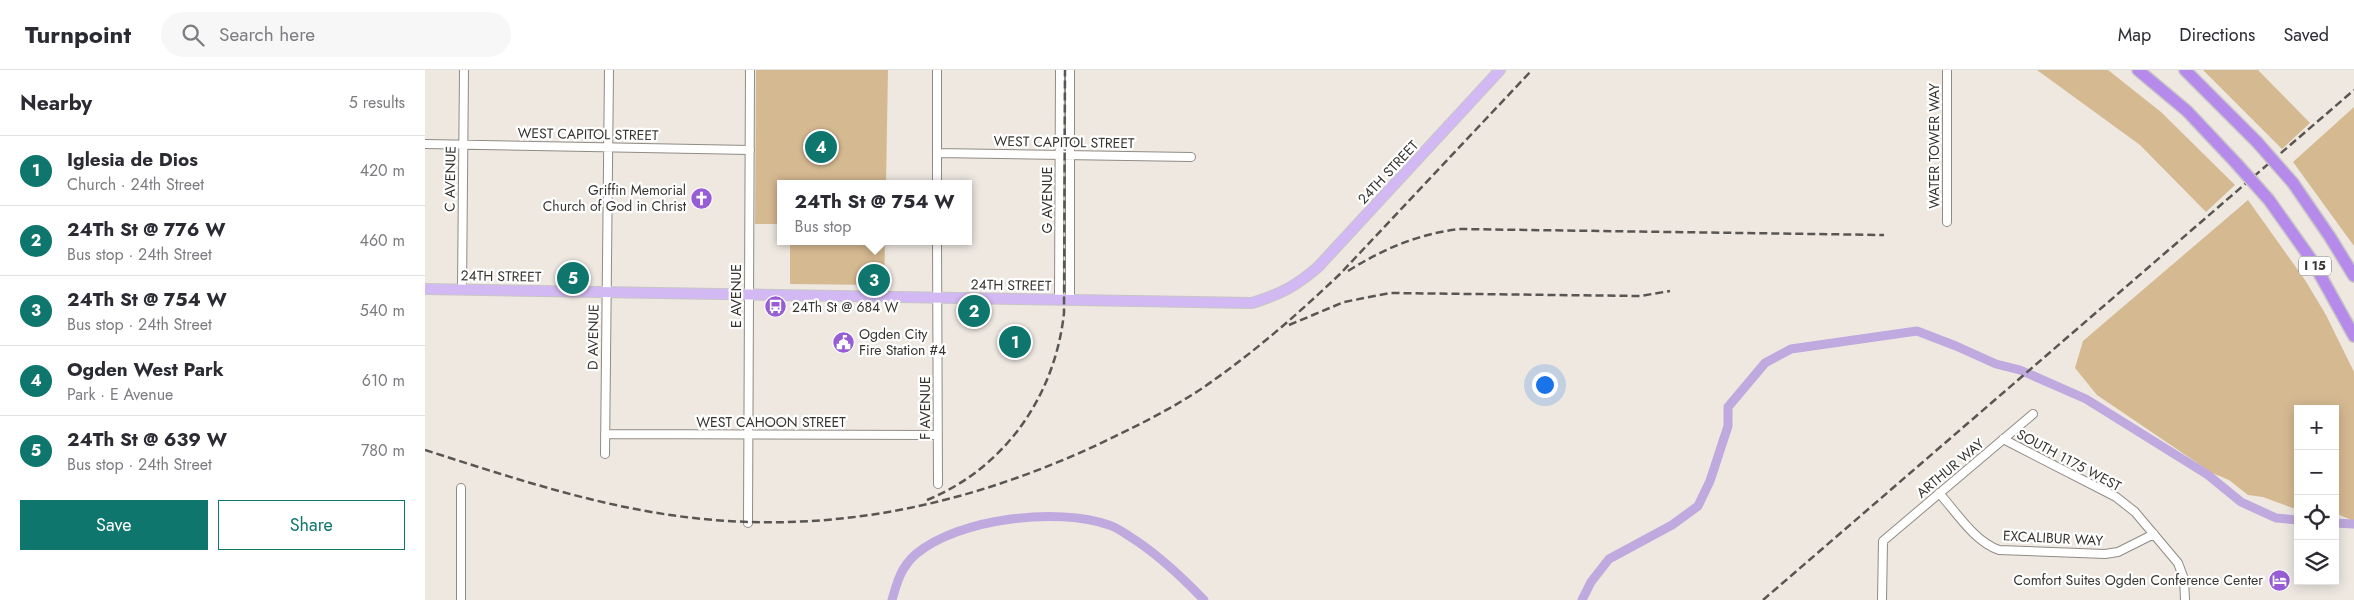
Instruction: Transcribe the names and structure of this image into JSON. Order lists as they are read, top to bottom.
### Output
{
  "streets": {
    "highway": ["I 15"],
    "main road": ["24TH STREET"],
    "street": [
      "WEST CAPITOL STREET",
      "WATER TOWER WAY",
      "C AVENUE",
      "G AVENUE",
      "E AVENUE",
      "D AVENUE",
      "F AVENUE",
      "WEST CAHOON STREET",
      "SOUTH 1175 WEST",
      "ARTHUR WAY",
      "EXCALIBUR WAY"
    ]
  },
  "crossings": [
    ["WEST CAPITOL STREET", "C AVENUE"],
    ["WEST CAPITOL STREET", "G AVENUE"],
    ["WEST CAPITOL STREET", "E AVENUE"],
    ["WEST CAPITOL STREET", "D AVENUE"],
    ["24TH STREET", "C AVENUE"],
    ["24TH STREET", "G AVENUE"],
    ["24TH STREET", "E AVENUE"],
    ["24TH STREET", "D AVENUE"],
    ["24TH STREET", "F AVENUE"],
    ["E AVENUE", "WEST CAHOON STREET"],
    ["D AVENUE", "WEST CAHOON STREET"],
    ["F AVENUE", "WEST CAHOON STREET"],
    ["SOUTH 1175 WEST", "ARTHUR WAY"],
    ["SOUTH 1175 WEST", "EXCALIBUR WAY"],
    ["ARTHUR WAY", "EXCALIBUR WAY"]
  ],
  "places": {
    "church": ["Griffin Memorial Church of God in Christ"],
    "bus stop": ["24Th St @ 684 W"],
    "public building": ["Ogden City Fire Station #4"],
    "hotel": ["Comfort Suites Ogden Conference Center"]
  },
  "page": {
    "header": "Turnpoint",
    "search": "Search here",
    "nav": ["Map", "Directions", "Saved"],
    "heading": ["Nearby", "5 results"],
    "pins": [
      "4",
      "5",
      "3",
      "2",
      "1"
    ],
    "list": [
      {
        "mark": "1",
        "name": "Iglesia de Dios",
        "note": "Church · 24th Street",
        "value": "420 m"
      },
      {
        "mark": "2",
        "name": "24Th St @ 776 W",
        "note": "Bus stop · 24th Street",
        "value": "460 m"
      },
      {
        "mark": "3",
        "name": "24Th St @ 754 W",
        "note": "Bus stop · 24th Street",
        "value": "540 m"
      },
      {
        "mark": "4",
        "name": "Ogden West Park",
        "note": "Park · E Avenue",
        "value": "610 m"
      },
      {
        "mark": "5",
        "name": "24Th St @ 639 W",
        "note": "Bus stop · 24th Street",
        "value": "780 m"
      }
    ],
    "popup": ["24Th St @ 754 W", "Bus stop"],
    "map_buttons": ["+", "−"],
    "buttons": ["Save", "Share"]
  }
}
